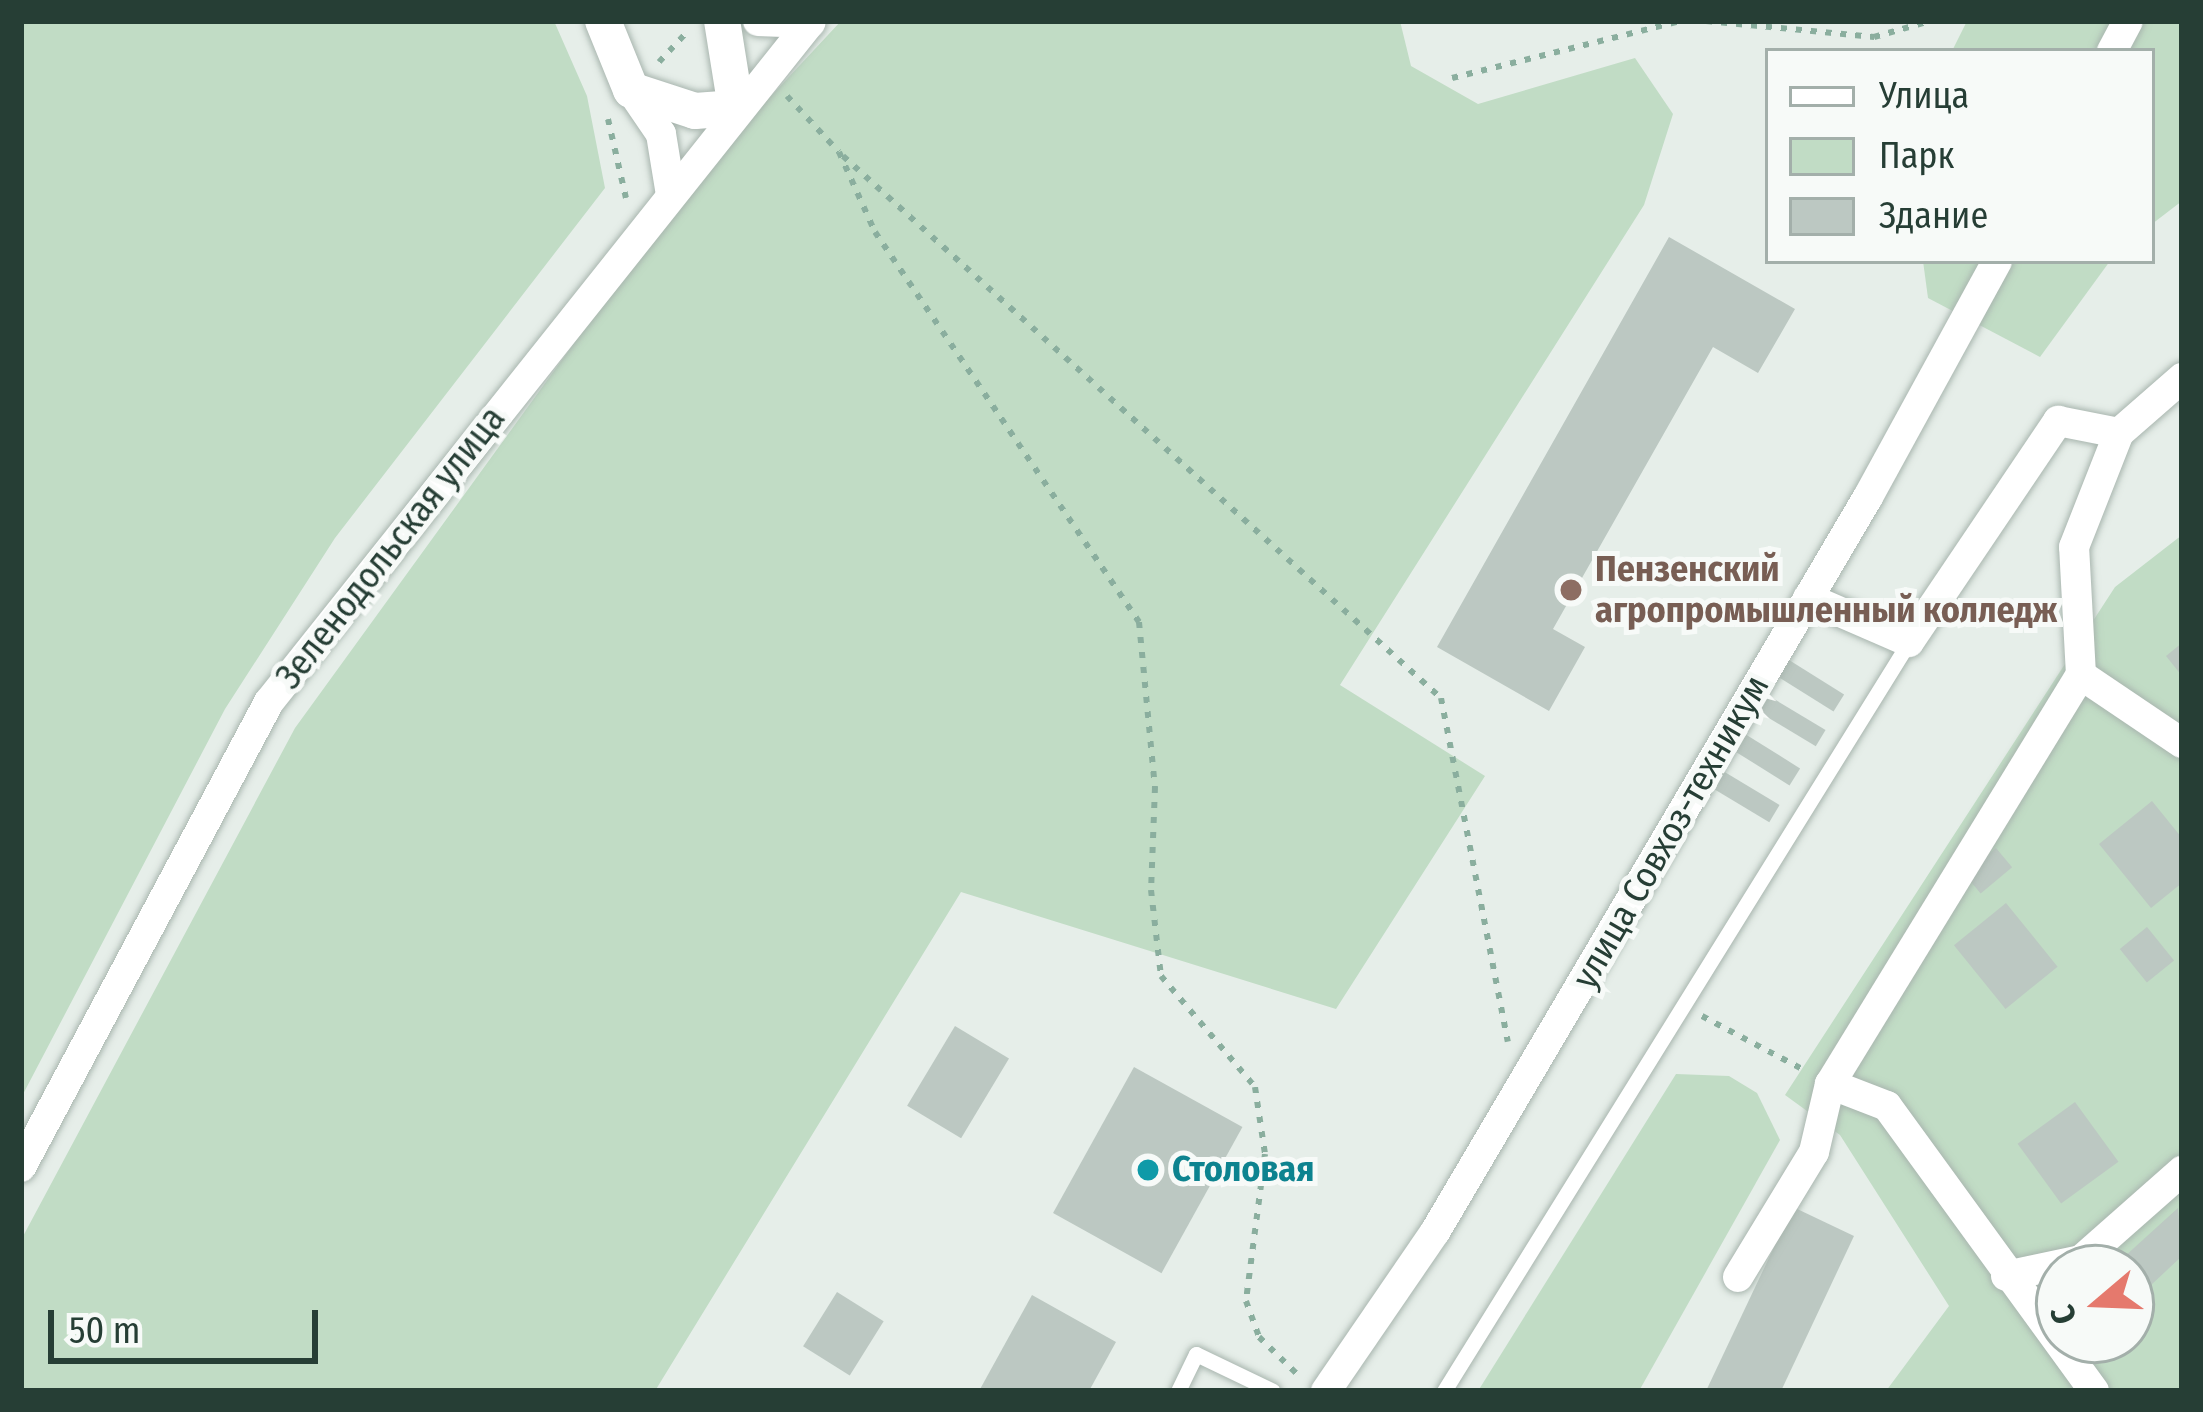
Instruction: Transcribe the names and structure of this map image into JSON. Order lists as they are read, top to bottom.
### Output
{
  "streets": {
    "street": ["Зеленодольская улица", "улица Совхоз-техникум"]
  },
  "places": ["Пензенский агропромышленный колледж", "Столовая"],
  "legend": ["Улица", "Парк", "Здание"],
  "scale_bar": "50 m",
  "north": "left"
}
